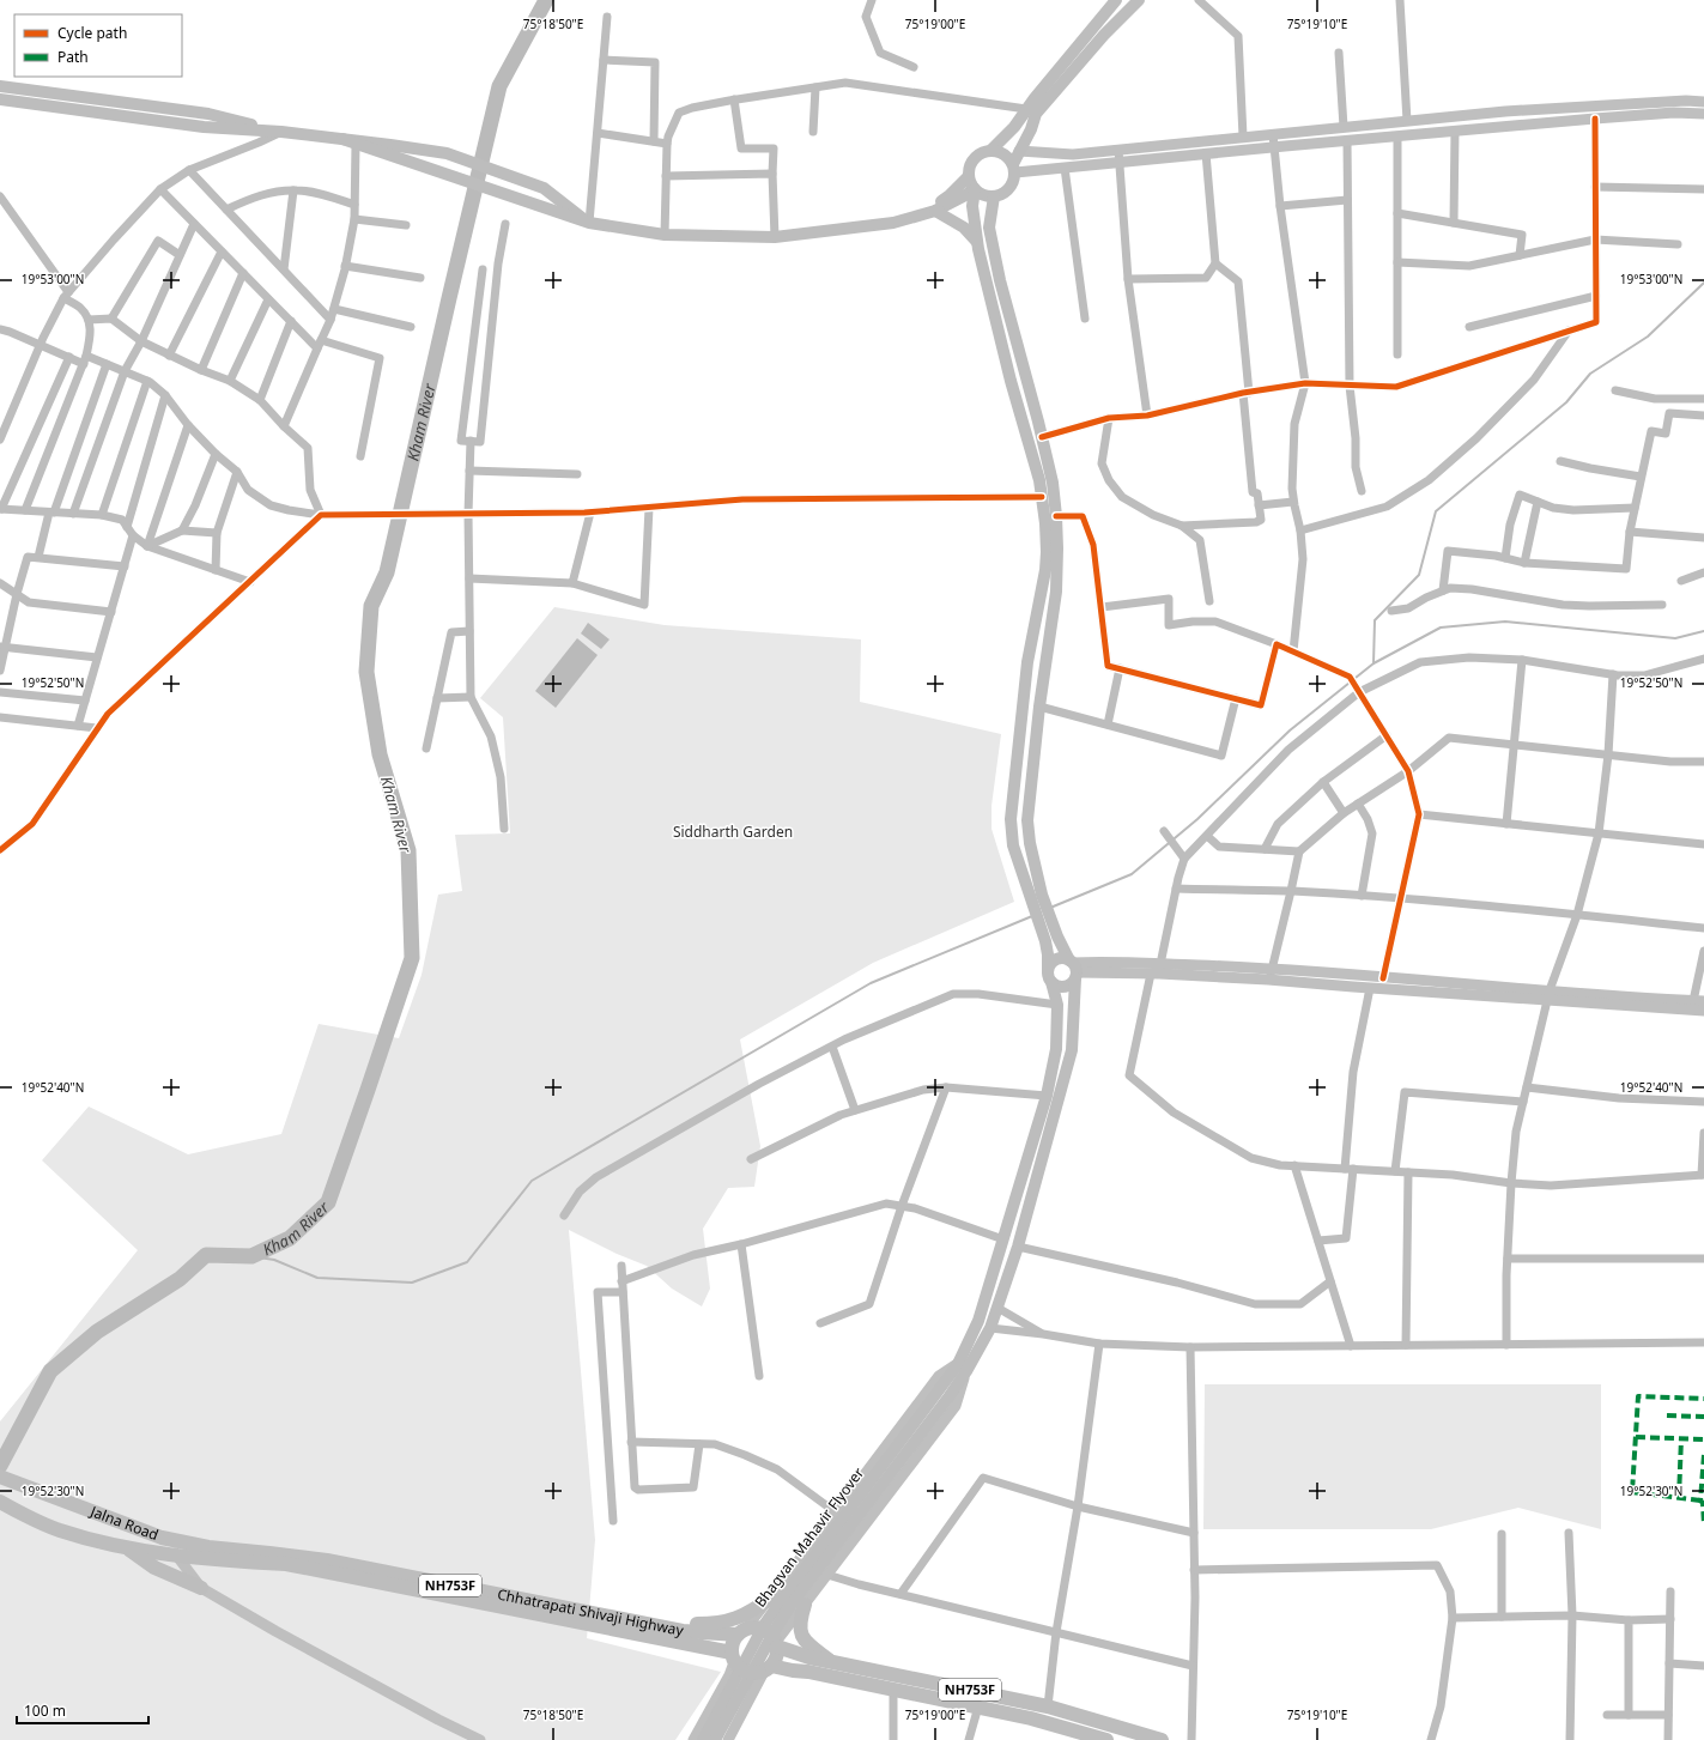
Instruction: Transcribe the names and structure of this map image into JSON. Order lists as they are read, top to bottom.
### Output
{
  "streets": {
    "highway": ["Jalna Road", "NH753F", "Chhatrapati Shivaji Highway"],
    "main road": ["Bhagvan Mahavir Flyover"]
  },
  "crossings": [
    ["Jalna Road", "NH753F"],
    ["Jalna Road", "Chhatrapati Shivaji Highway"],
    ["NH753F", "Chhatrapati Shivaji Highway"]
  ],
  "water": ["Kham River"],
  "parks": ["Siddharth Garden"],
  "legend": ["Cycle path", "Path"],
  "scale_bar": "100 m",
  "coordinates": [
    "75°18'50\"E",
    "75°19'00\"E",
    "75°19'10\"E",
    "19°53'00\"N",
    "19°52'50\"N",
    "19°52'40\"N",
    "19°52'30\"N"
  ]
}
